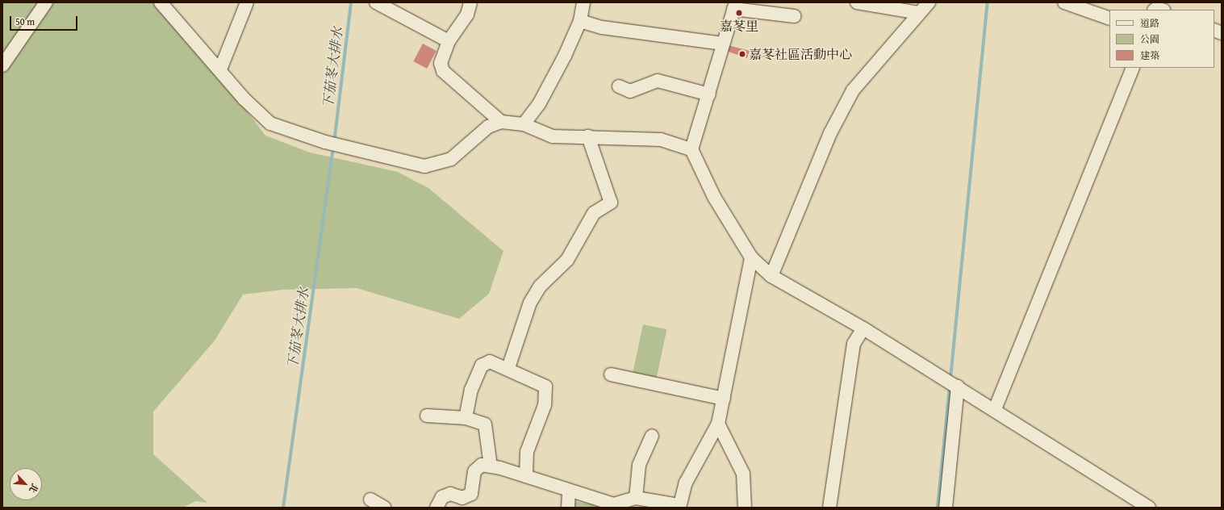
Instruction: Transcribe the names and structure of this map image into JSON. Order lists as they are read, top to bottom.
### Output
{
  "water": ["下茄苳大排水"],
  "places": ["嘉苳里", "嘉苳社區活動中心"],
  "legend": ["道路", "公園", "建築"],
  "scale_bar": "50 m",
  "north": "bottom right"
}
